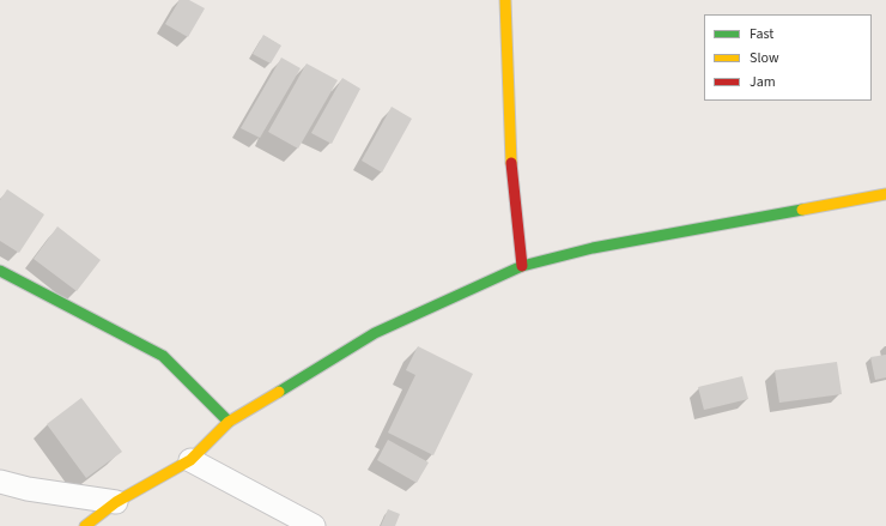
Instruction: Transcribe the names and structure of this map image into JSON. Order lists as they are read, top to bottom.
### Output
{
  "legend": ["Fast", "Slow", "Jam"]
}
